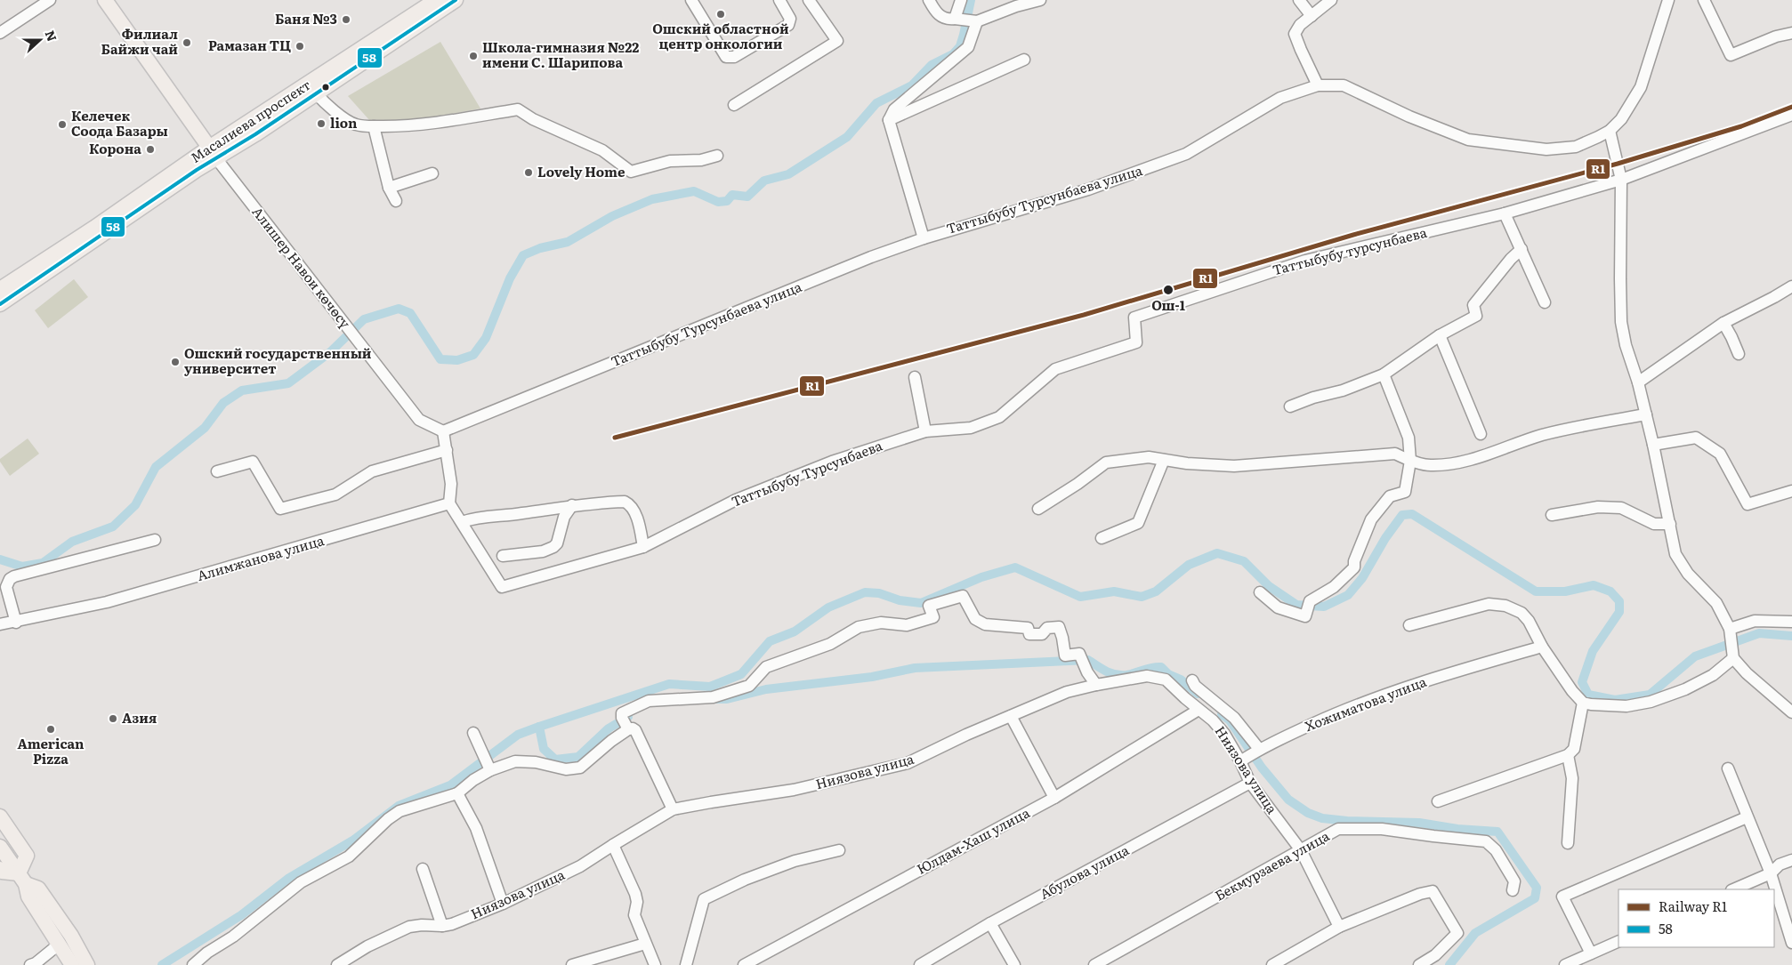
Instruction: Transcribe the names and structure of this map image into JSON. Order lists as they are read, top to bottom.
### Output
{
  "streets": {
    "main road": ["Масалиева проспект"],
    "street": [
      "Таттыбубу Турсунбаева улица",
      "Таттыбубу турсунбаева",
      "Алишер Навои көчөсү",
      "Таттыбубу Турсунбаева",
      "Алимжанова улица",
      "Хожиматова улица",
      "Ниязова улица",
      "Юлдам-Хаш улица",
      "Бекмурзаева улица",
      "Абулова улица"
    ]
  },
  "crossings": [
    ["Масалиева проспект", "Алишер Навои көчөсү"],
    ["Таттыбубу Турсунбаева улица", "Алишер Навои көчөсү"],
    ["Таттыбубу турсунбаева", "Таттыбубу Турсунбаева"],
    ["Таттыбубу Турсунбаева", "Алимжанова улица"],
    ["Хожиматова улица", "Ниязова улица"],
    ["Ниязова улица", "Юлдам-Хаш улица"],
    ["Ниязова улица", "Бекмурзаева улица"],
    ["Ниязова улица", "Абулова улица"]
  ],
  "places": [
    "Ошский областной центр онкологии",
    "Баня №3",
    "Филиал Байжи чай",
    "Рамазан ТЦ",
    "Школа-гимназия №22 имени С. Шарипова",
    "lion",
    "Келечек Соода Базары",
    "Корона",
    "Lovely Home",
    "Ош-1",
    "Ошский государственный университет",
    "Азия",
    "American Pizza"
  ],
  "lines": ["transit line 58", "rail line R1"],
  "legend": ["Railway R1", "58"],
  "north": "right"
}
